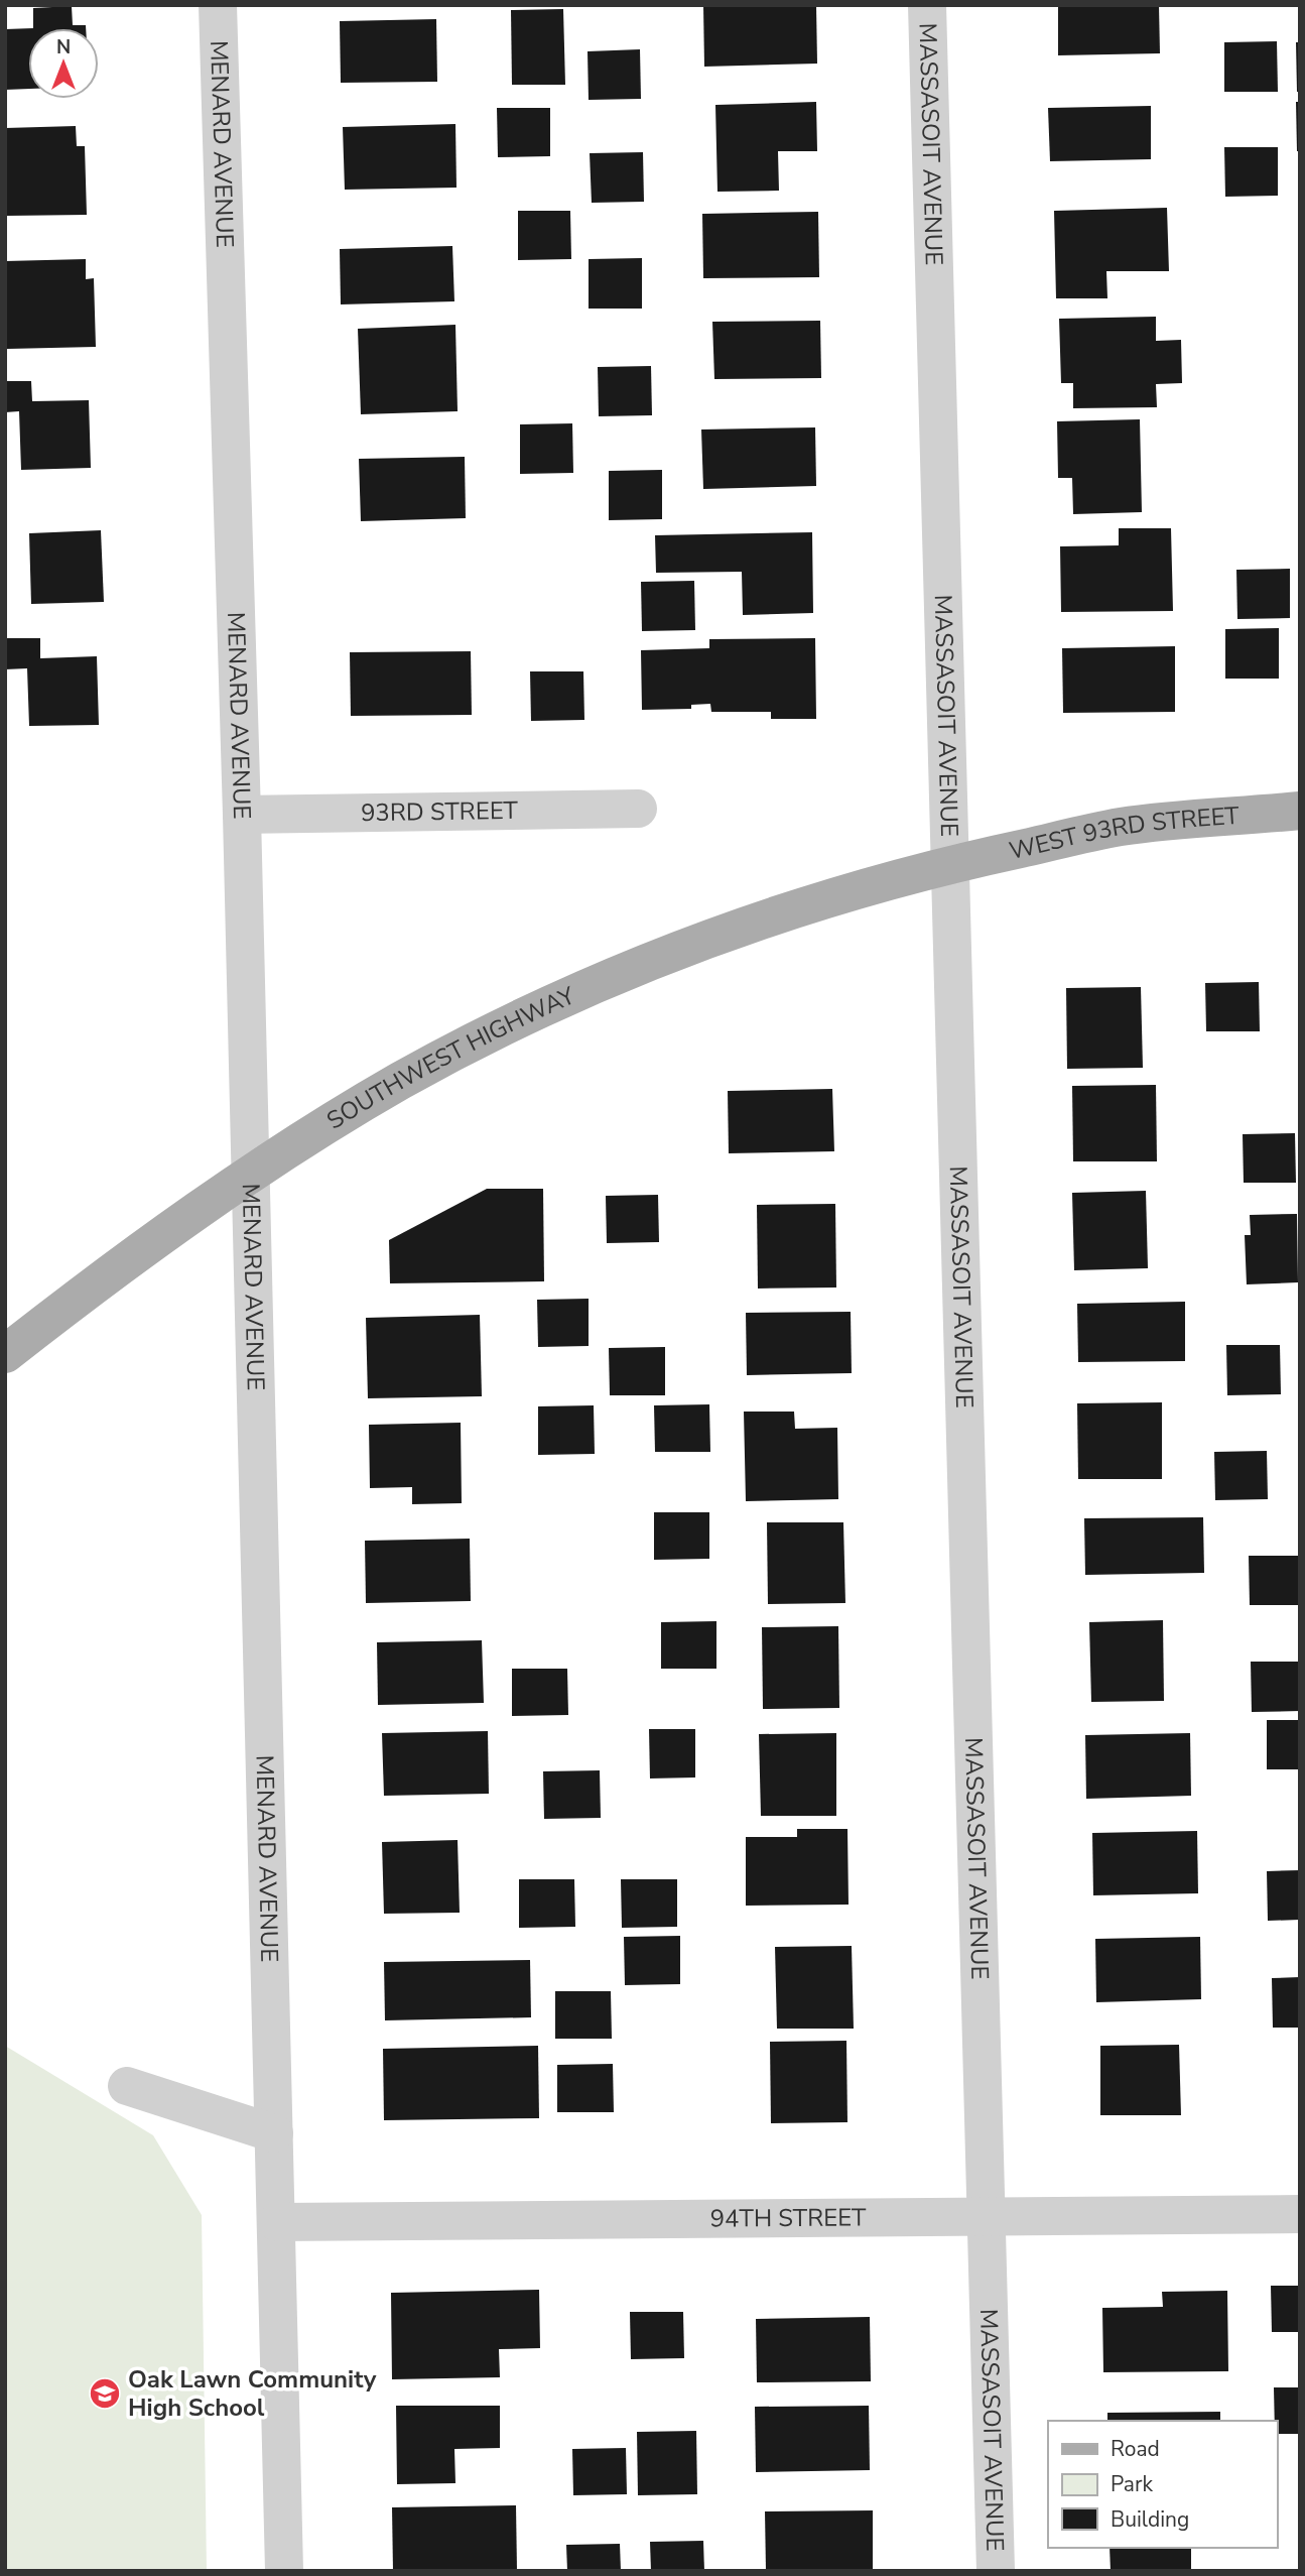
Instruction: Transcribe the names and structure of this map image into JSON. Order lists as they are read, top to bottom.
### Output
{
  "streets": {
    "main road": ["WEST 93RD STREET", "SOUTHWEST HIGHWAY"],
    "street": [
      "MENARD AVENUE",
      "MASSASOIT AVENUE",
      "93RD STREET",
      "94TH STREET"
    ]
  },
  "crossings": [
    ["MENARD AVENUE", "93RD STREET"],
    ["MENARD AVENUE", "SOUTHWEST HIGHWAY"],
    ["MENARD AVENUE", "94TH STREET"],
    ["MASSASOIT AVENUE", "WEST 93RD STREET"],
    ["MASSASOIT AVENUE", "SOUTHWEST HIGHWAY"],
    ["MASSASOIT AVENUE", "94TH STREET"],
    ["WEST 93RD STREET", "SOUTHWEST HIGHWAY"]
  ],
  "places": {
    "school or university": ["Oak Lawn Community High School"]
  },
  "legend": ["Road", "Park", "Building"],
  "north": "top"
}
